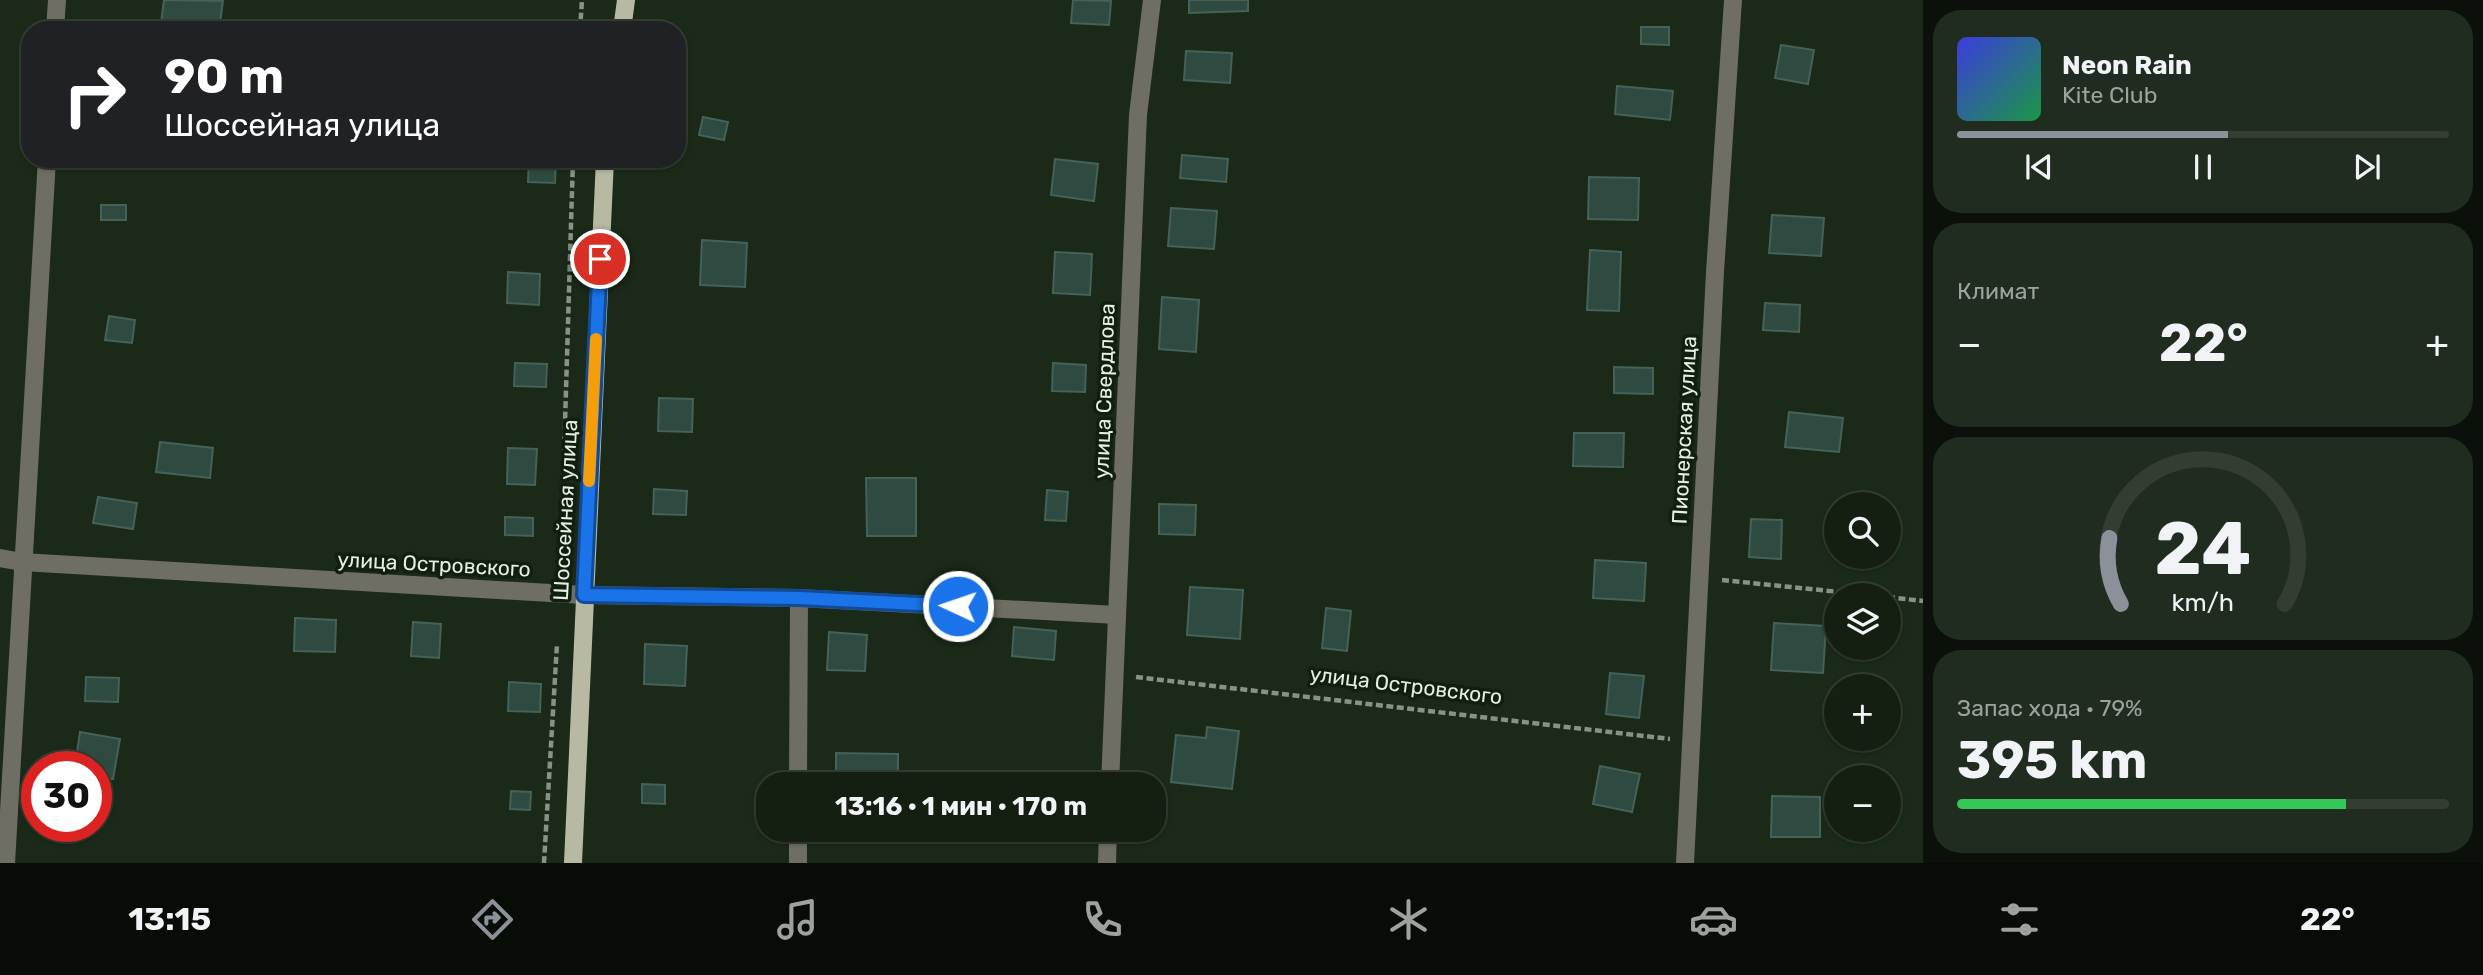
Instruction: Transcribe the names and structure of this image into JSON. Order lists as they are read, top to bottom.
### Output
{
  "streets": {
    "main road": ["Шоссейная улица"],
    "street": ["улица Свердлова", "Пионерская улица", "улица Островского"]
  },
  "crossings": [
    ["улица Свердлова", "улица Островского"],
    ["Пионерская улица", "улица Островского"],
    ["Шоссейная улица", "улица Островского"]
  ],
  "page": {
    "turn": ["90 m", "Шоссейная улица"],
    "song": ["Neon Rain", "Kite Club"],
    "tile": [
      "Климат",
      ["Запас хода · 79%", "395 km"]
    ],
    "heat": ["−", "22°", "+"],
    "map_buttons": ["+", "−"],
    "limit": "30",
    "trip": "13:16 · 1 мин · 170 m",
    "tabs": ["13:15", "22°"],
    "gauge": ["24", "km/h"]
  }
}
